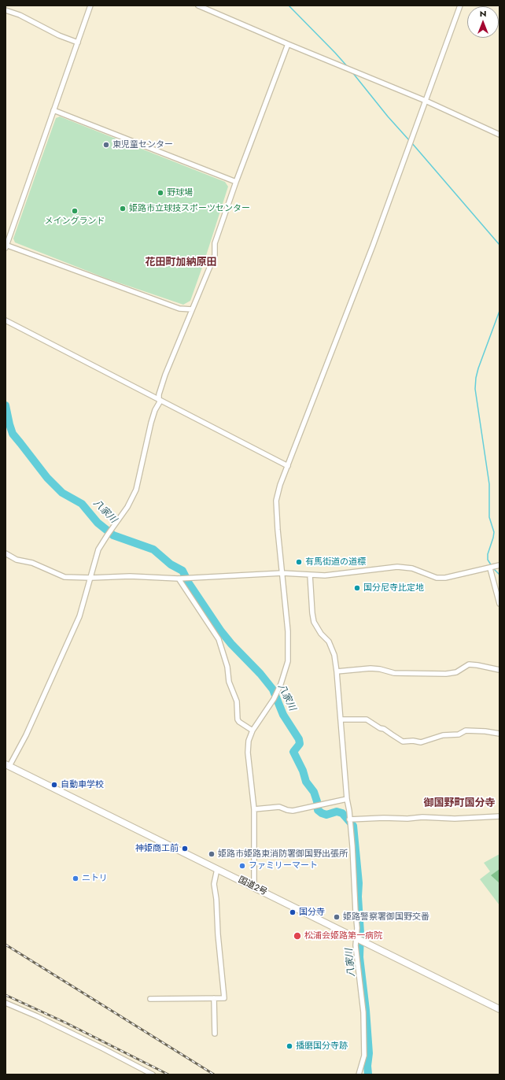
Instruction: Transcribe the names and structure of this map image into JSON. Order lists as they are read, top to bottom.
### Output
{
  "streets": {
    "highway": ["国道2号"]
  },
  "districts": ["花田町加納原田", "御国野町国分寺"],
  "water": ["八家川"],
  "places": [
    "東児童センター",
    "野球場",
    "姫路市立球技スポーツセンター",
    "メイングランド",
    "有馬街道の道標",
    "国分尼寺比定地",
    "自動車学校",
    "神姫商工前",
    "姫路市姫路東消防署御国野出張所",
    "ファミリーマート",
    "ニトリ",
    "国分寺",
    "姫路警察署御国野交番",
    "松浦会姫路第一病院",
    "播磨国分寺跡"
  ],
  "north": "top"
}
